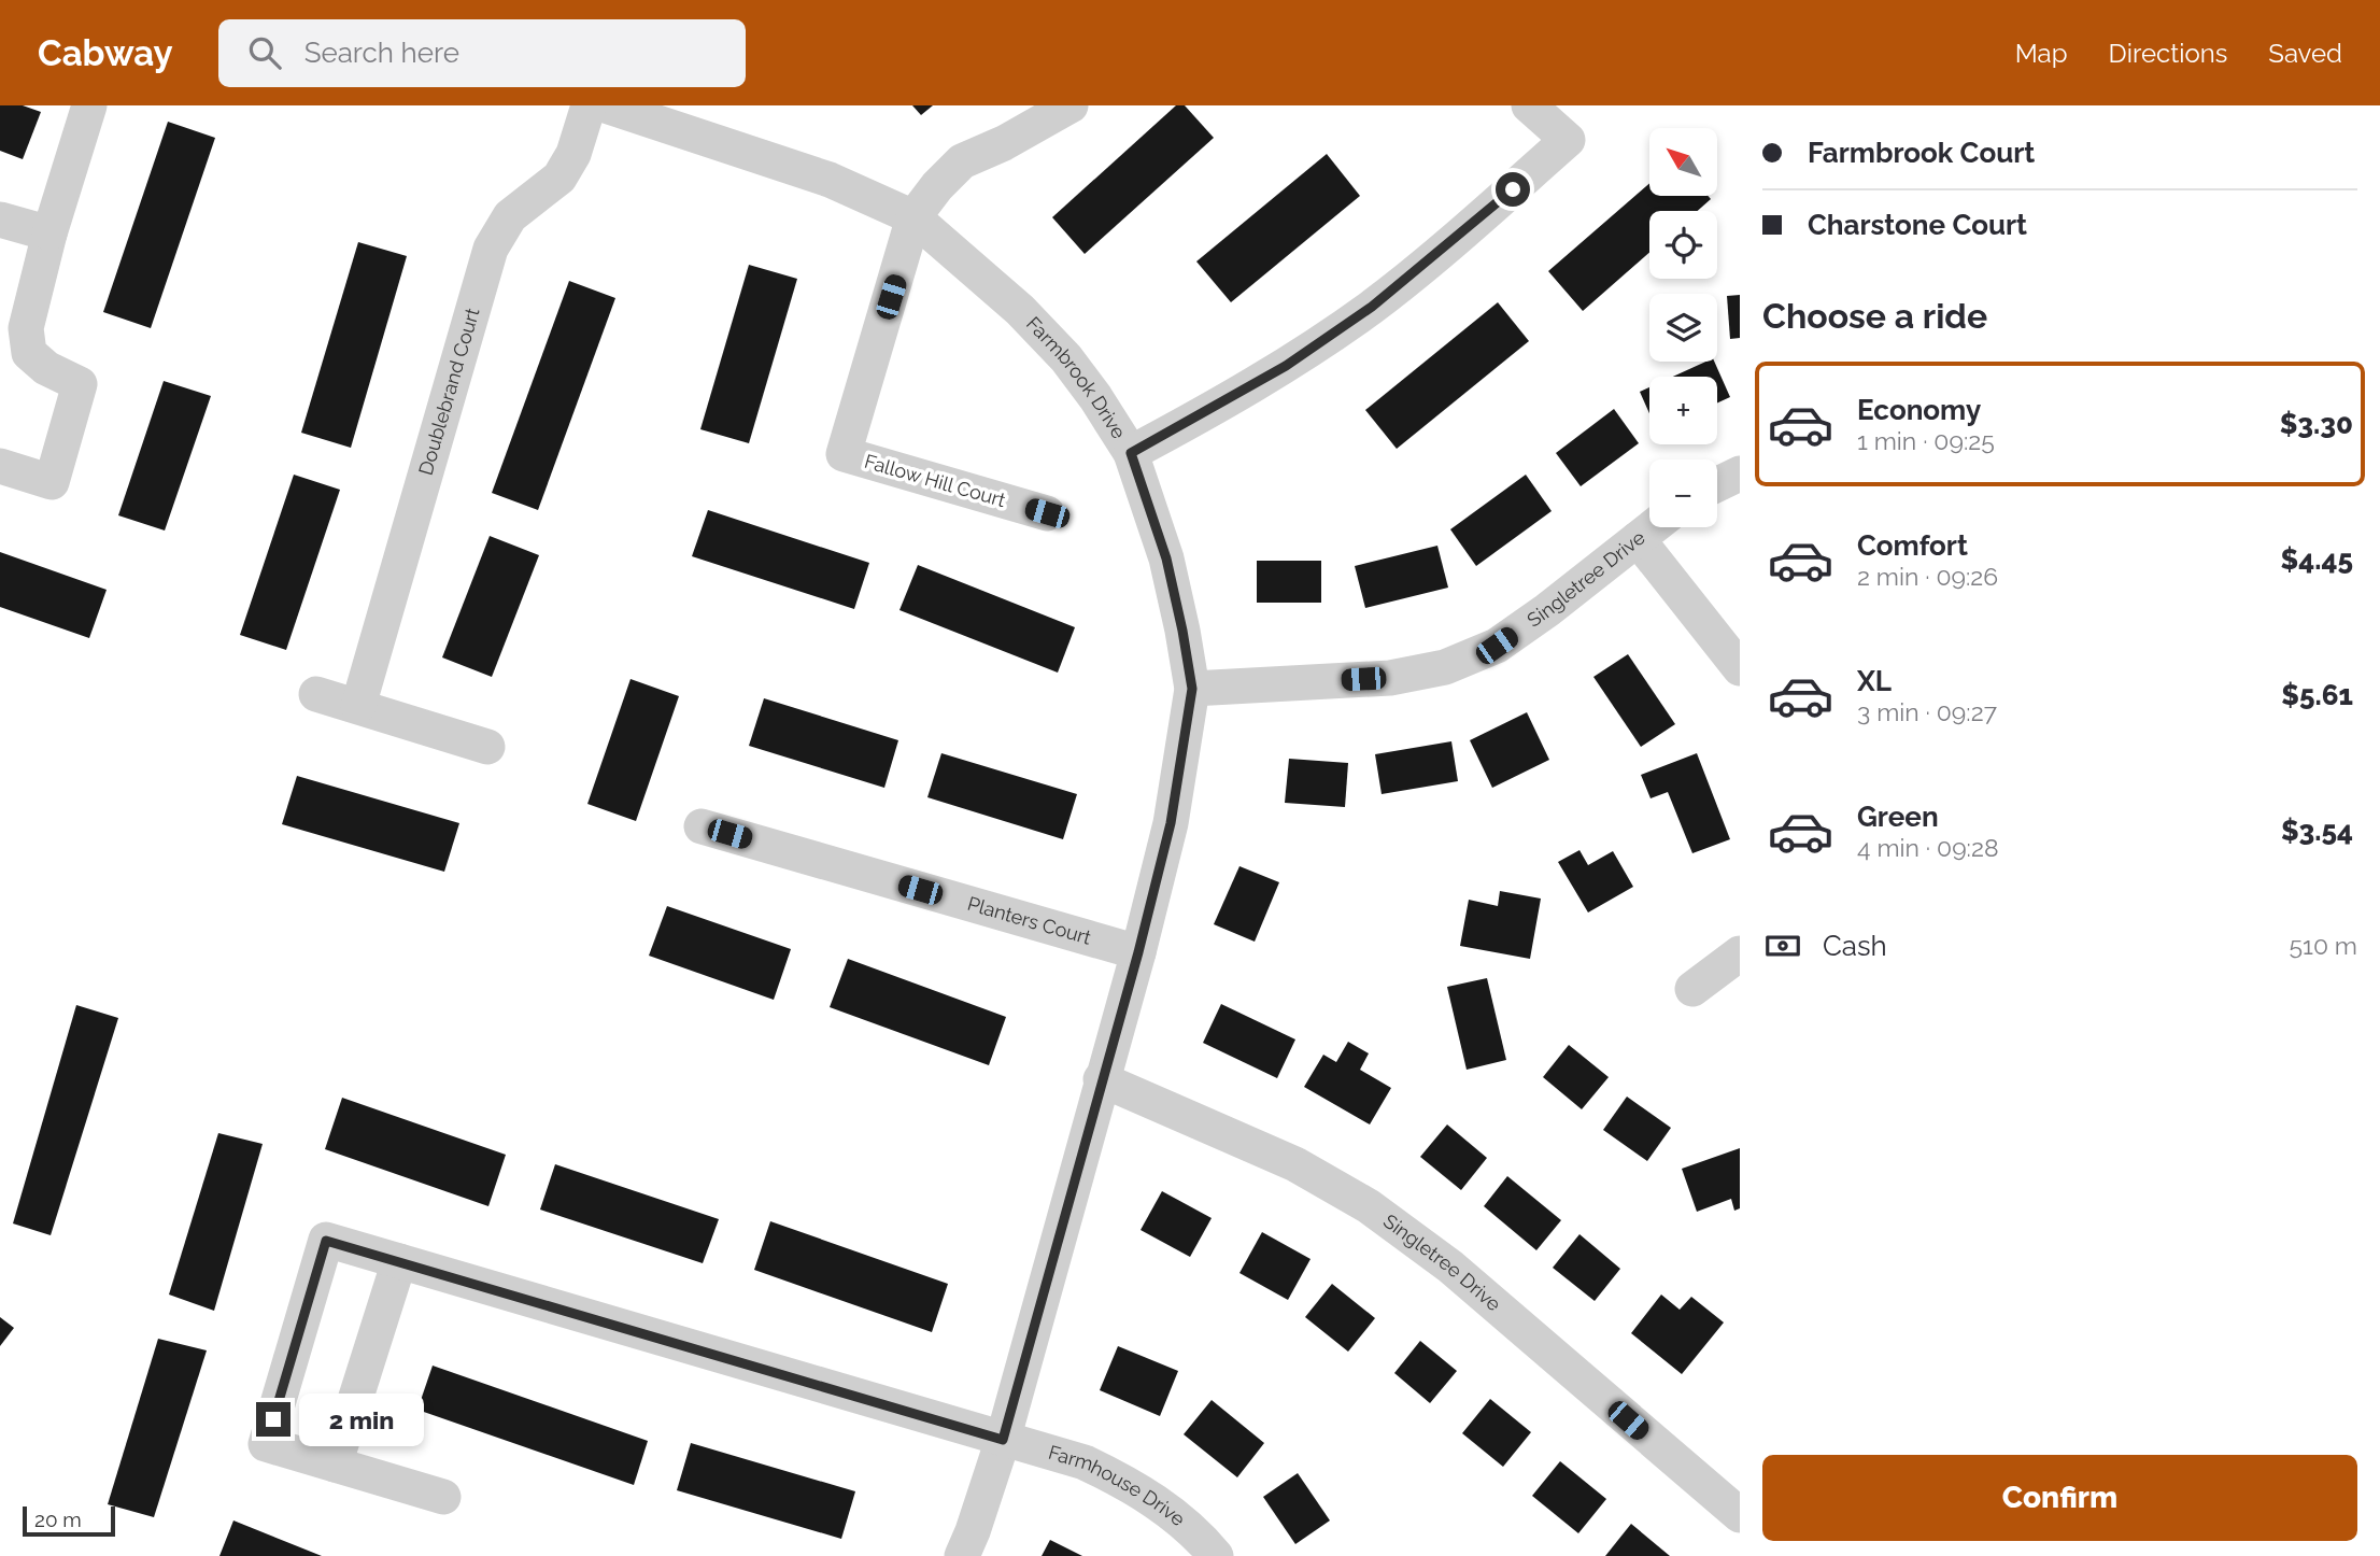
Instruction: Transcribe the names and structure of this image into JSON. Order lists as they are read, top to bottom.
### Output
{
  "streets": {
    "street": [
      "Farmbrook Drive",
      "Doublebrand Court",
      "Fallow Hill Court",
      "Singletree Drive",
      "Planters Court",
      "Farmhouse Drive"
    ]
  },
  "crossings": [
    ["Farmbrook Drive", "Fallow Hill Court"],
    ["Farmbrook Drive", "Singletree Drive"],
    ["Farmbrook Drive", "Planters Court"],
    ["Farmbrook Drive", "Farmhouse Drive"]
  ],
  "scale_bar": "20 m",
  "north": "top left",
  "page": {
    "header": "Cabway",
    "search": "Search here",
    "nav": ["Map", "Directions", "Saved"],
    "banner": ["Farmbrook Court", "Charstone Court"],
    "map_buttons": ["+", "−"],
    "heading": "Choose a ride",
    "list": [
      {
        "name": "Economy",
        "note": "1 min · 09:25",
        "value": "$3.30"
      },
      {
        "name": "Comfort",
        "note": "2 min · 09:26",
        "value": "$4.45"
      },
      {
        "name": "XL",
        "note": "3 min · 09:27",
        "value": "$5.61"
      },
      {
        "name": "Green",
        "note": "4 min · 09:28",
        "value": "$3.54"
      }
    ],
    "pay": ["Cash", "510 m"],
    "bubble": "2 min",
    "buttons": "Confirm",
    "scale": "20 m"
  }
}
